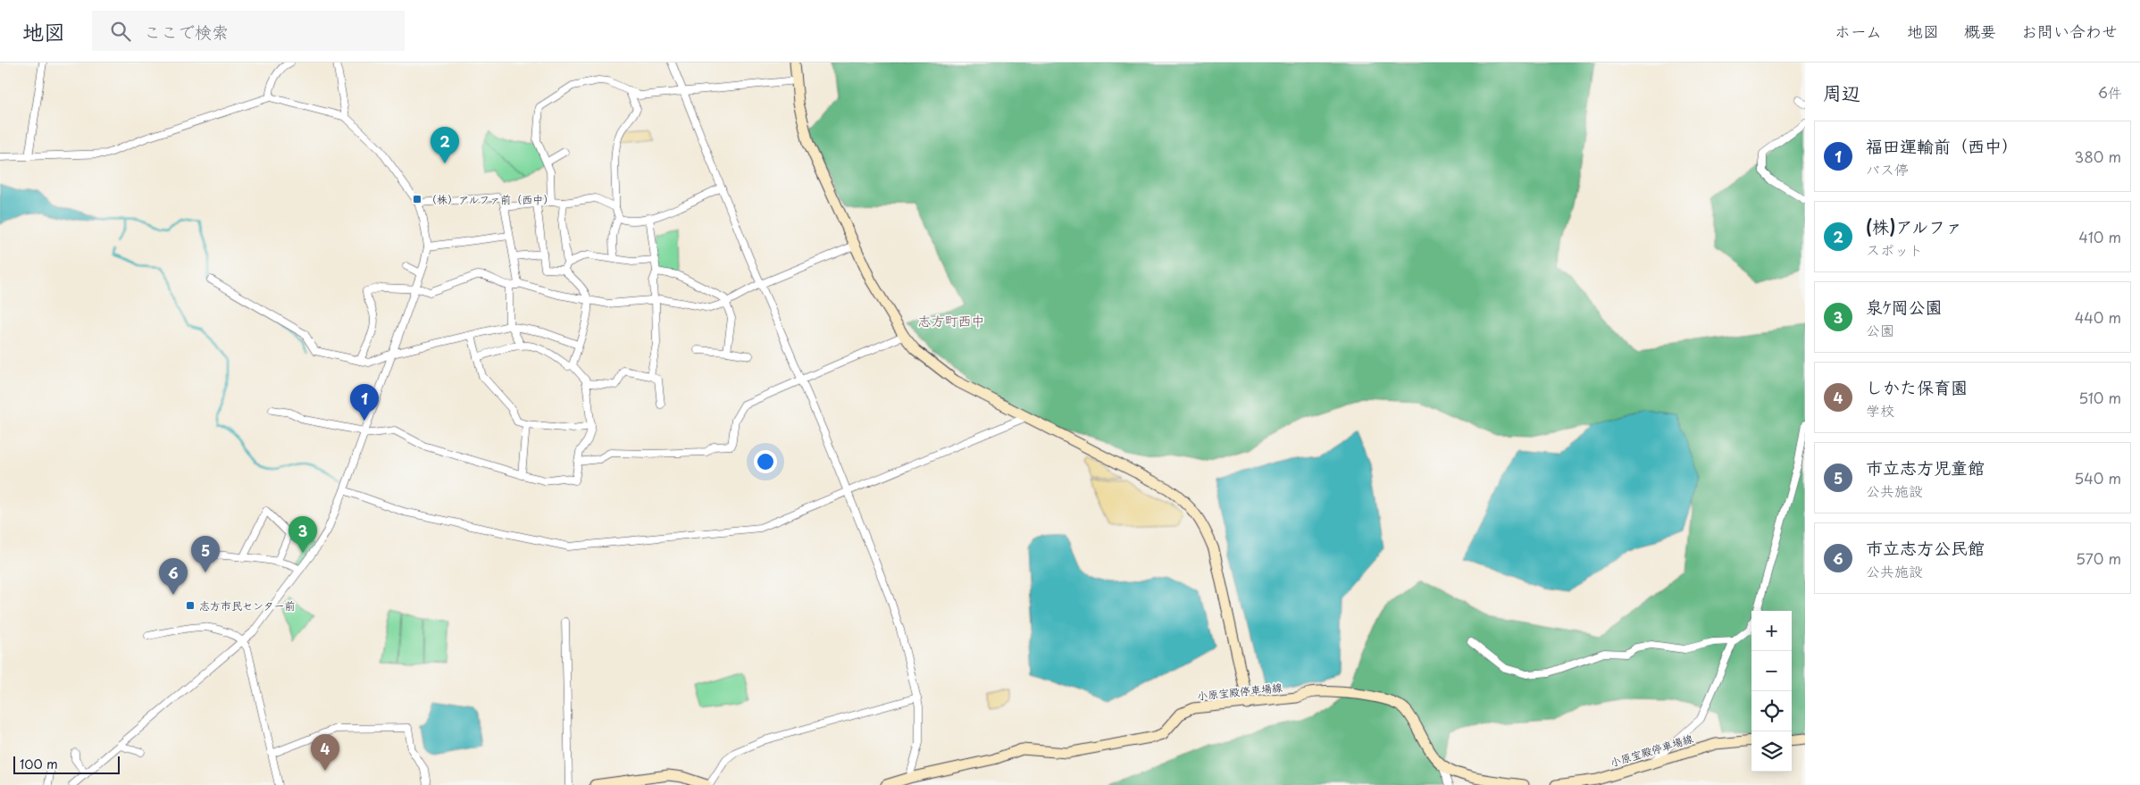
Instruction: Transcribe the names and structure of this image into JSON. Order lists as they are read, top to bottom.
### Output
{
  "streets": {
    "main road": ["小原宝殿停車場線"]
  },
  "districts": ["志方町西中"],
  "places": {
    "transit": ["（株）アルファ前（西中）", "志方市民センター前"]
  },
  "scale_bar": "100 m",
  "page": {
    "header": "地図",
    "search": "ここで検索",
    "nav": [
      "ホーム",
      "地図",
      "概要",
      "お問い合わせ"
    ],
    "heading": ["周辺", "6件"],
    "list": [
      {
        "mark": "1",
        "name": "福田運輸前（西中）",
        "note": "バス停",
        "value": "380 m"
      },
      {
        "mark": "2",
        "name": "(株)アルファ",
        "note": "スポット",
        "value": "410 m"
      },
      {
        "mark": "3",
        "name": "泉ｹ岡公園",
        "note": "公園",
        "value": "440 m"
      },
      {
        "mark": "4",
        "name": "しかた保育園",
        "note": "学校",
        "value": "510 m"
      },
      {
        "mark": "5",
        "name": "市立志方児童館",
        "note": "公共施設",
        "value": "540 m"
      },
      {
        "mark": "6",
        "name": "市立志方公民館",
        "note": "公共施設",
        "value": "570 m"
      }
    ],
    "pins": [
      "2",
      "1",
      "3",
      "5",
      "6",
      "4"
    ],
    "map_buttons": ["+", "−"],
    "scale": "100 m"
  }
}
